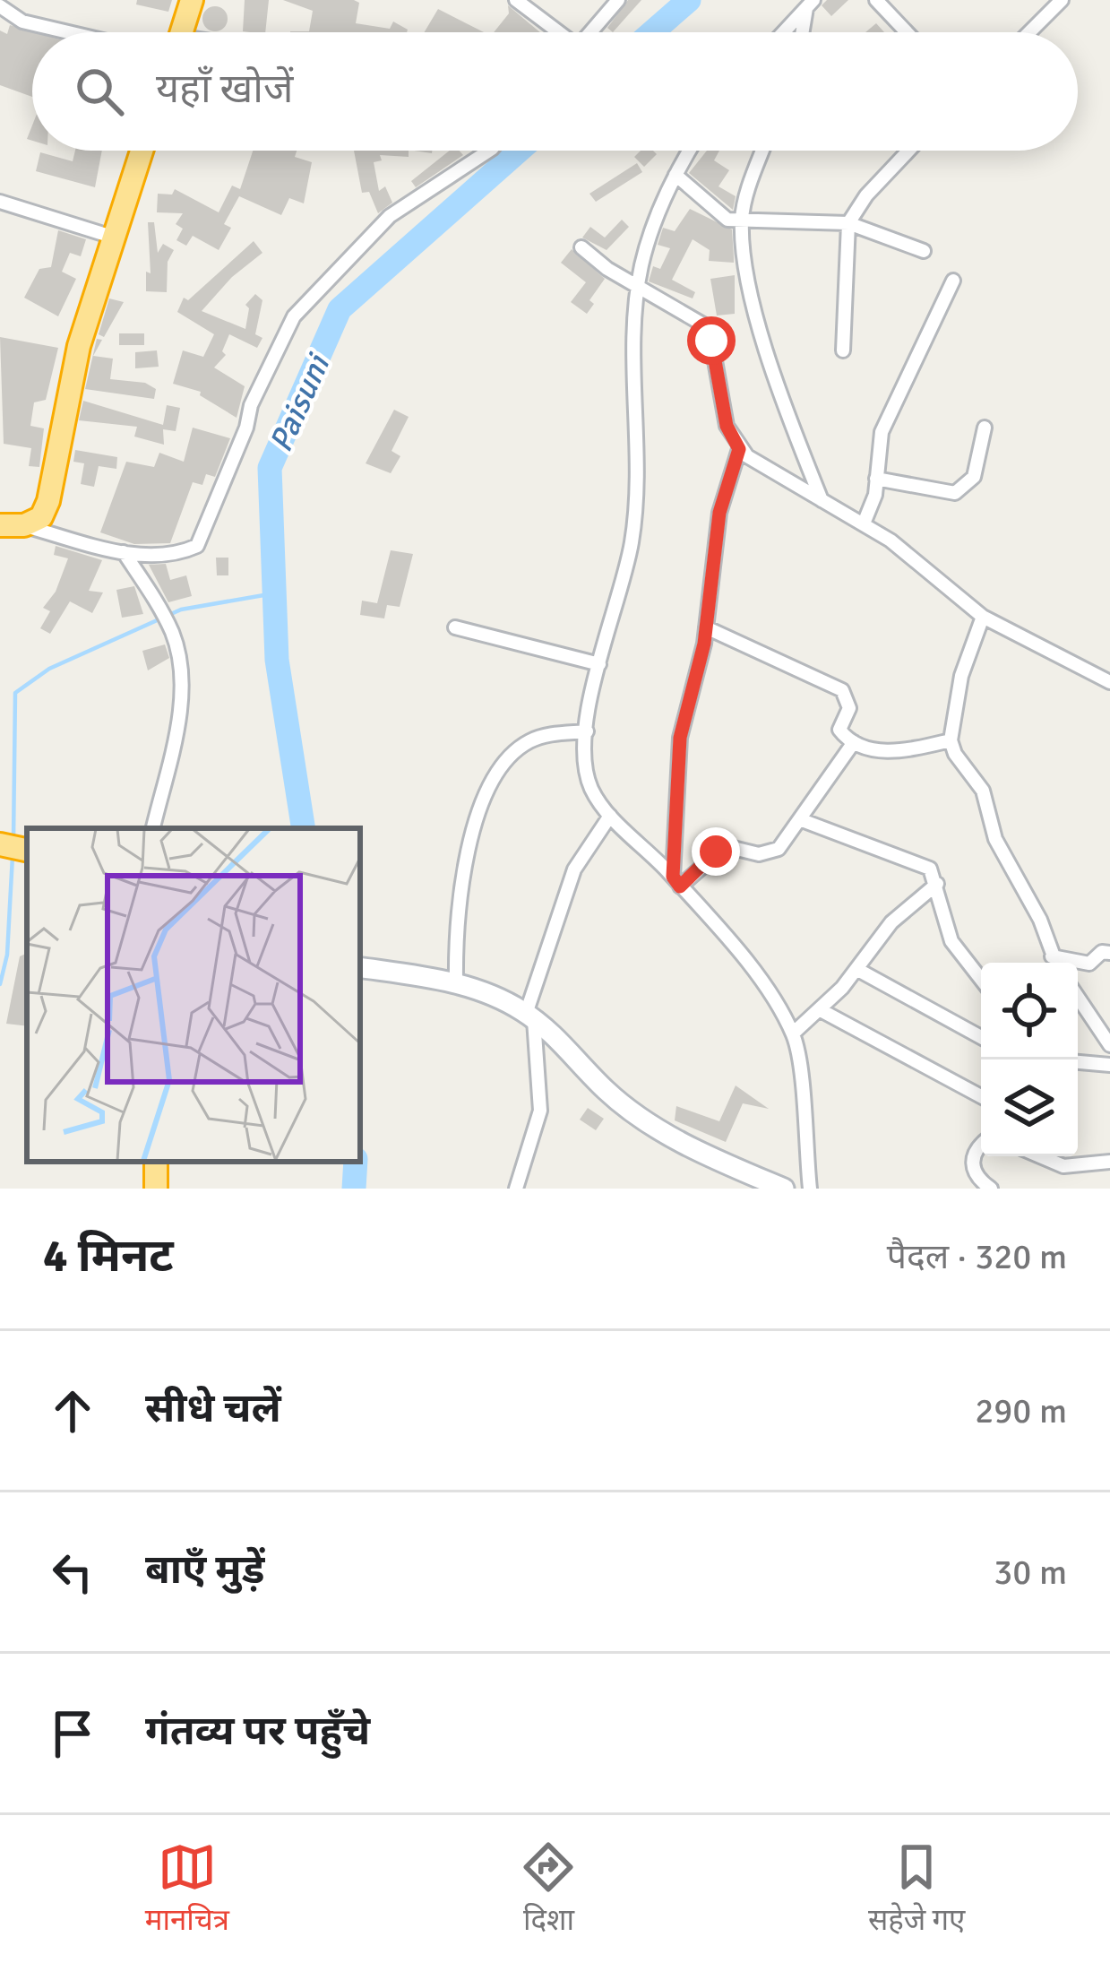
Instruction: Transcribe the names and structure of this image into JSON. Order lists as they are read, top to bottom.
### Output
{
  "water": ["Paisuni"],
  "page": {
    "search": "यहाँ खोजें",
    "heading": ["4 मिनट", "पैदल · 320 m"],
    "list": [
      ["सीधे चलें", "290 m"],
      ["बाएँ मुड़ें", "30 m"],
      "गंतव्य पर पहुँचे"
    ],
    "nav": ["मानचित्र", "दिशा", "सहेजे गए"]
  }
}
